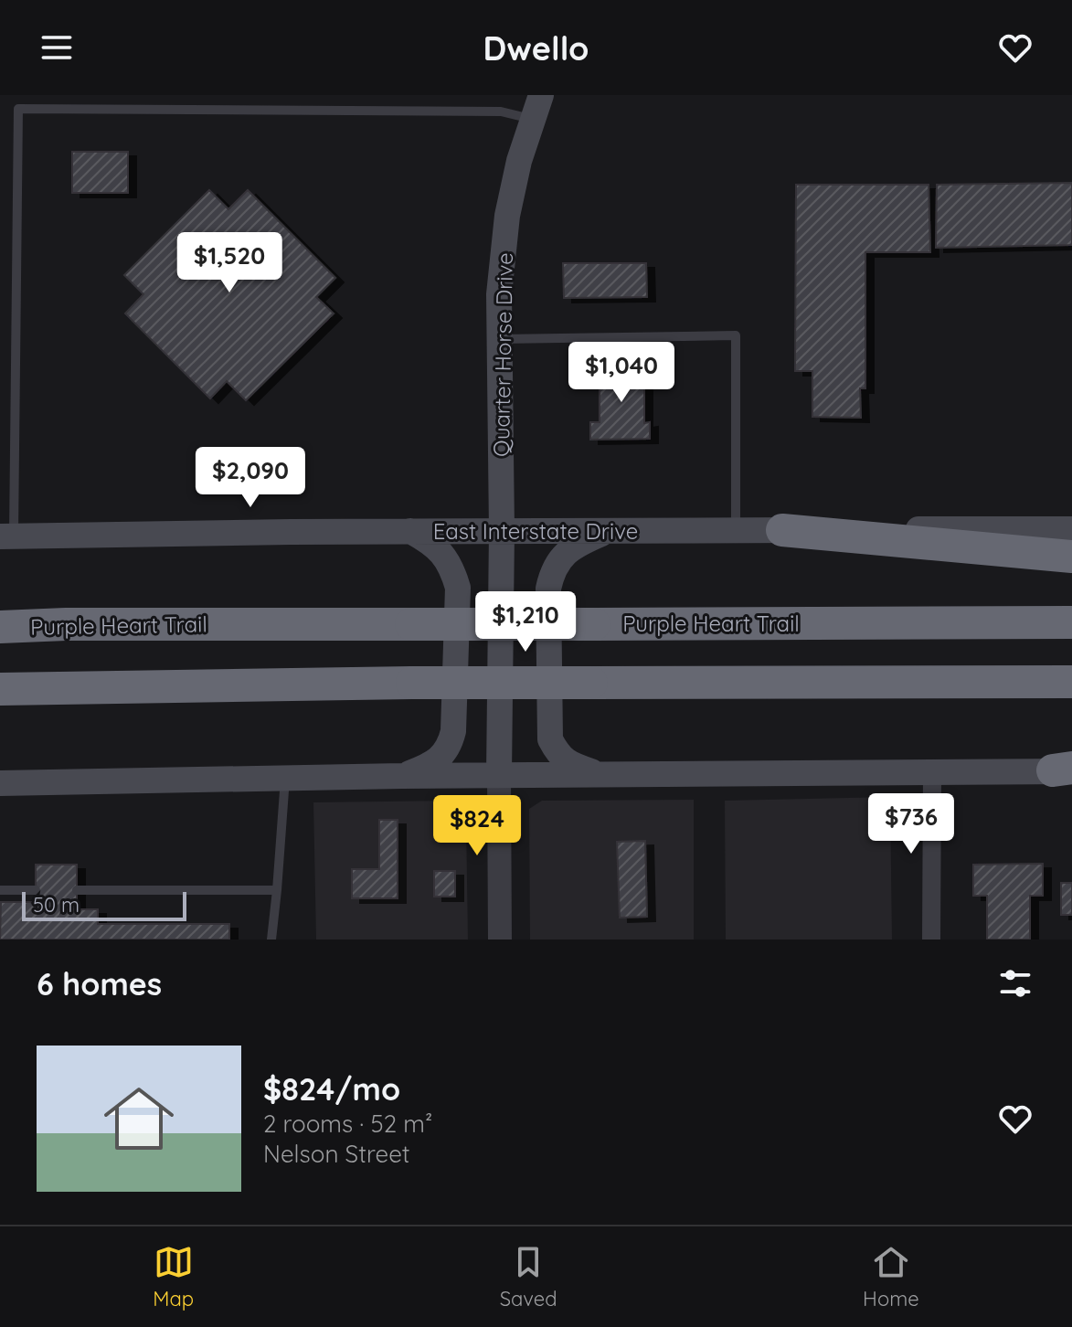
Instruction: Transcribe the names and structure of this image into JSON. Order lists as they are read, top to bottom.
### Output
{
  "streets": {
    "highway": ["Purple Heart Trail"],
    "main road": ["Quarter Horse Drive", "East Interstate Drive"]
  },
  "crossings": [
    ["Quarter Horse Drive", "East Interstate Drive"]
  ],
  "scale_bar": "50 m",
  "page": {
    "header": "Dwello",
    "price": [
      "$1,520",
      "$1,040",
      "$2,090",
      "$1,210",
      "$736",
      "$824"
    ],
    "scale": "50 m",
    "heading": "6 homes",
    "list": [
      {
        "name": "$824/mo",
        "note": "2 rooms · 52 m² · Nelson Street"
      }
    ],
    "tabs": ["Map", "Saved", "Home"]
  }
}
